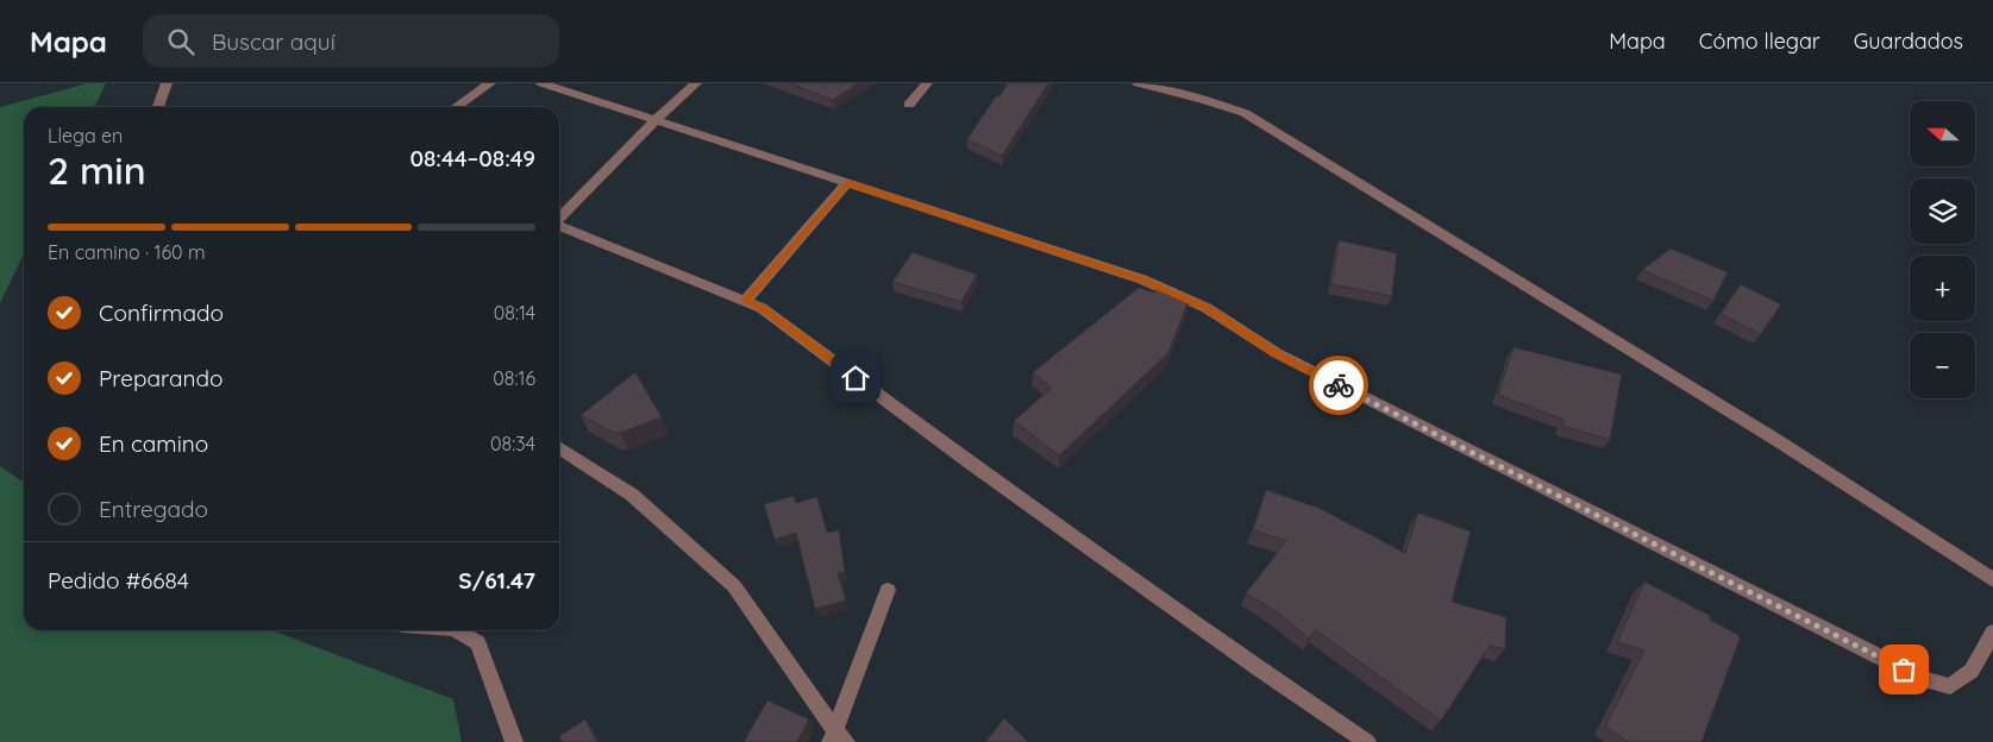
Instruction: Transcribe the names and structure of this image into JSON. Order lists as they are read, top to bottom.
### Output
{
  "north": "left",
  "page": {
    "header": "Mapa",
    "search": "Buscar aquí",
    "nav": ["Mapa", "Cómo llegar", "Guardados"],
    "map_buttons": ["+", "−"],
    "heading": ["2 min", "Llega en", "08:44–08:49"],
    "panel": ["Pedido #6684", "S/61.47"],
    "bar": "En camino · 160 m",
    "list": [
      ["Confirmado", "08:14"],
      ["Preparando", "08:16"],
      ["En camino", "08:34"],
      "Entregado"
    ]
  }
}
